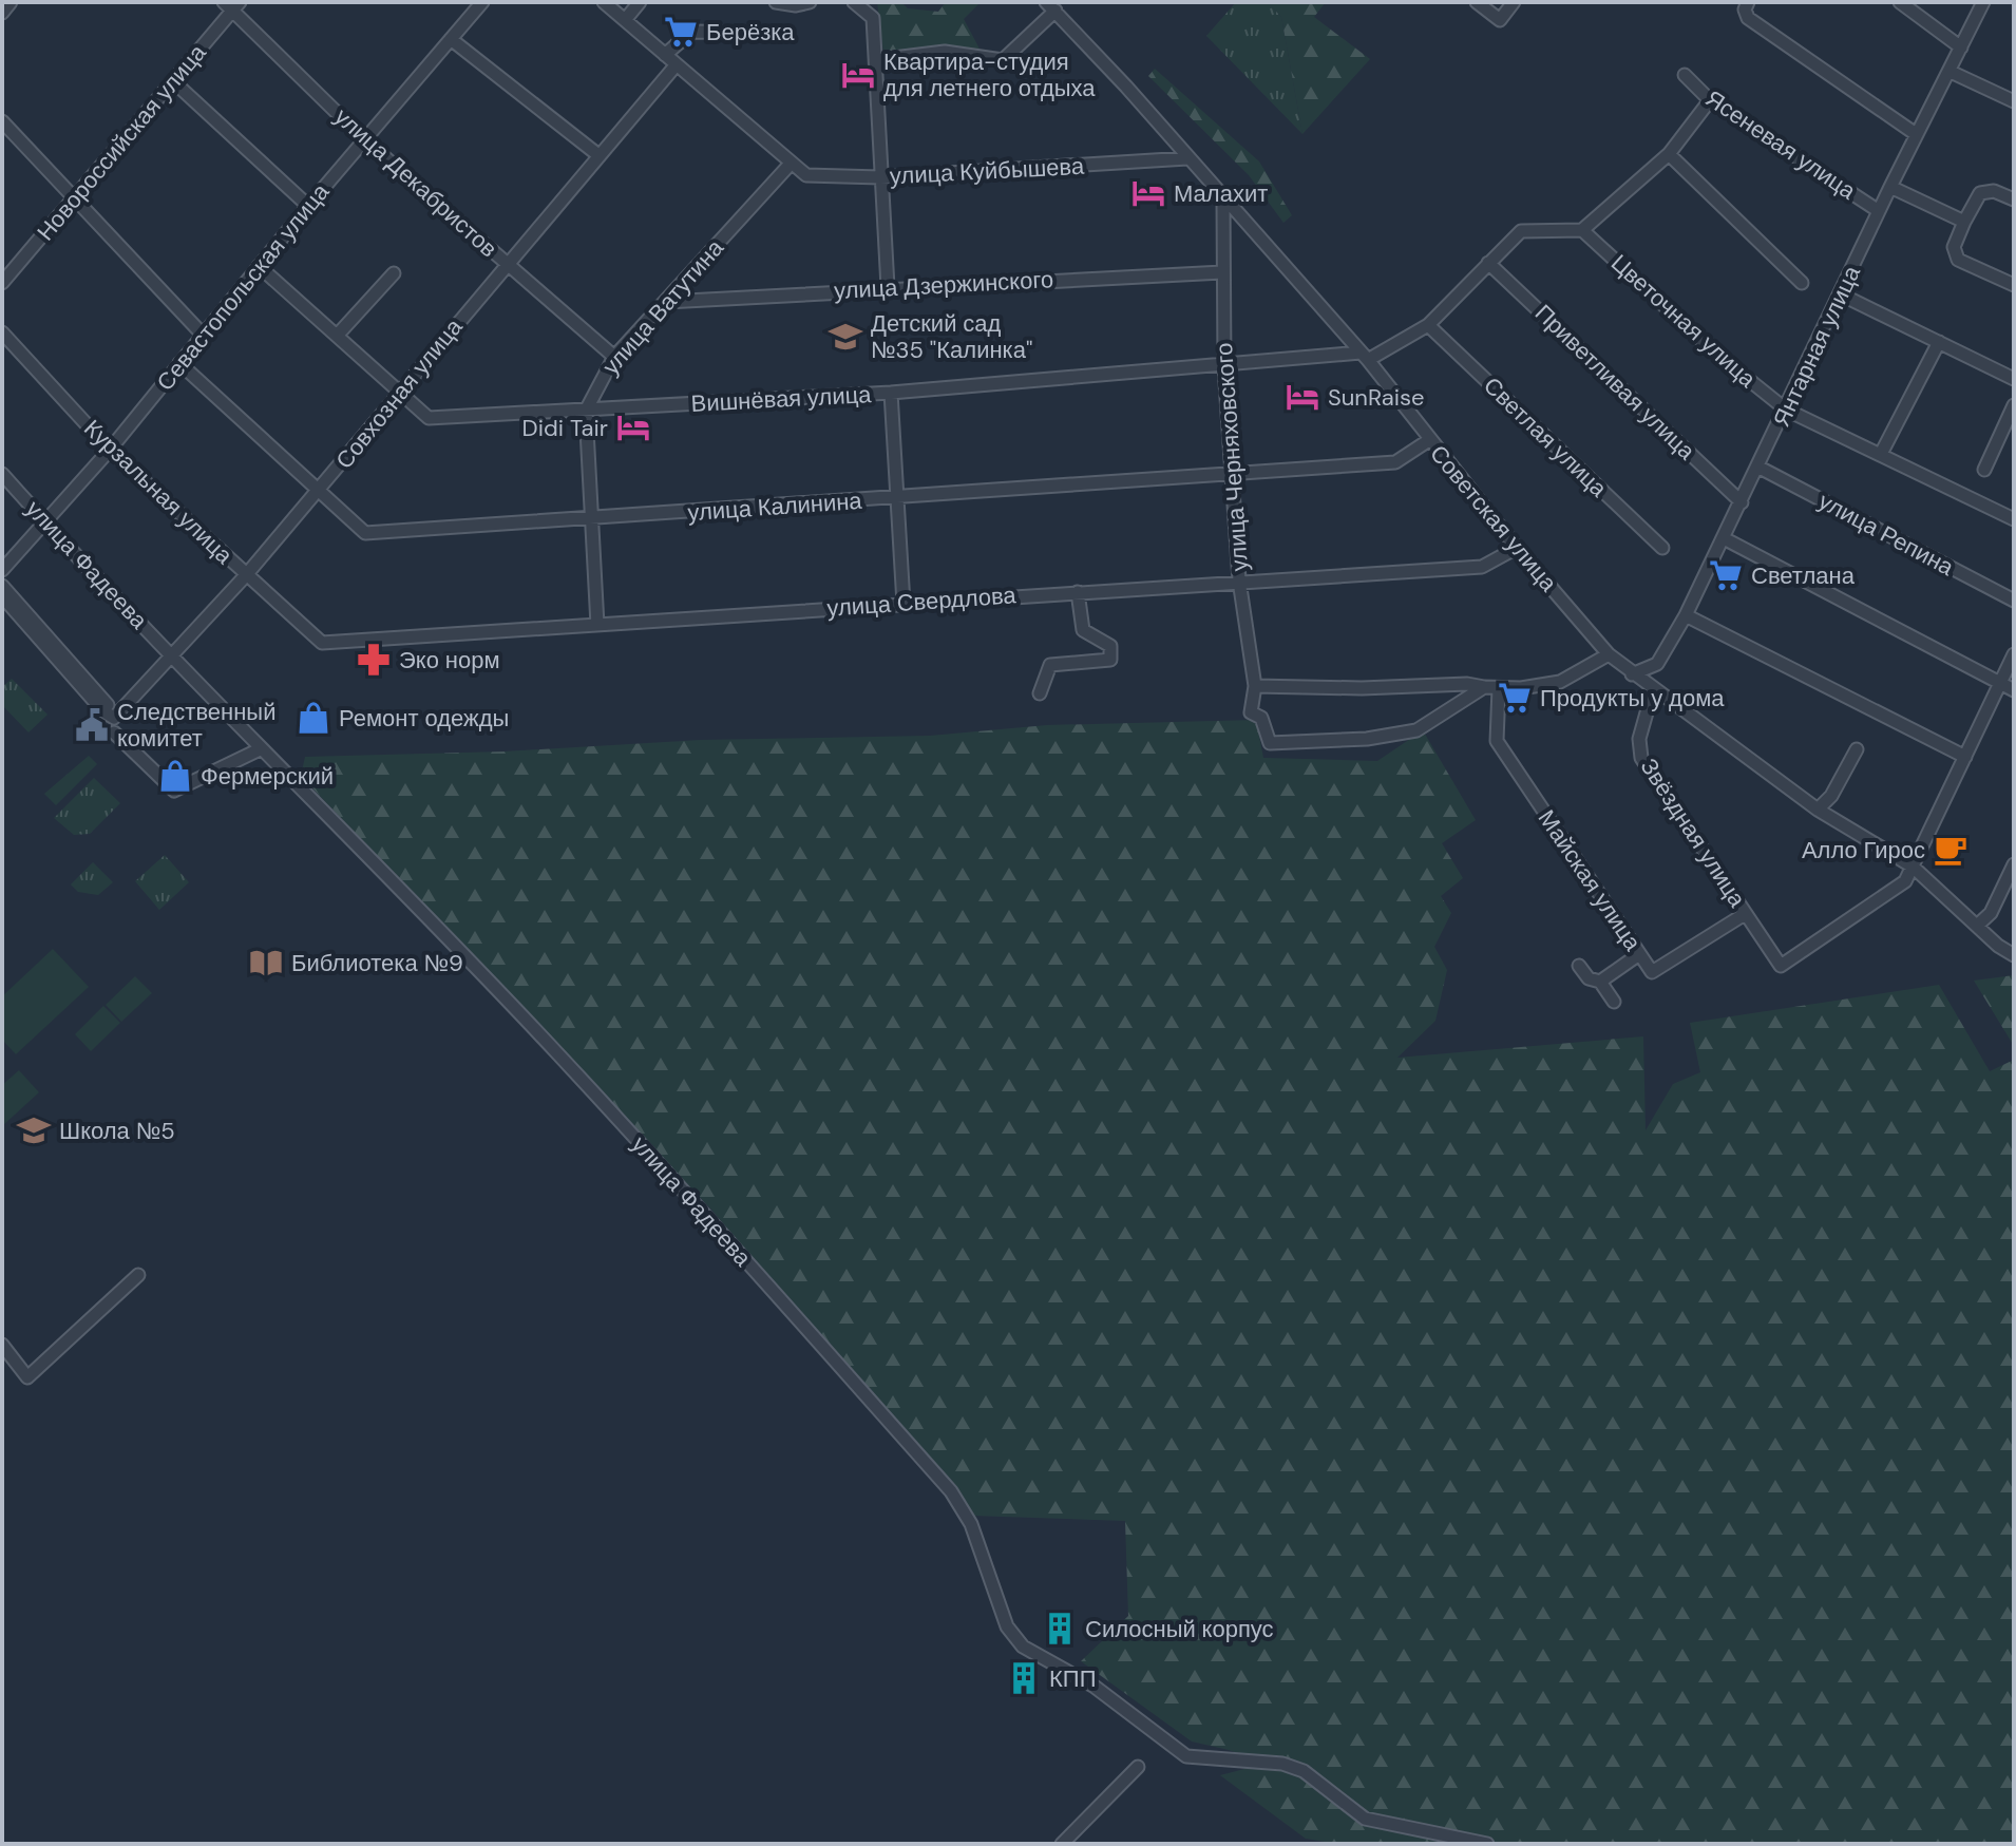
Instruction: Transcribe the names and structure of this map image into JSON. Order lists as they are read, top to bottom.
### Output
{
  "streets": {
    "street": [
      "Новороссийская улица",
      "Ясеневая улица",
      "улица Куйбышева",
      "улица Декабристов",
      "улица Дзержинского",
      "Севастопольская улица",
      "улица Ватутина",
      "Цветочная улица",
      "Янтарная улица",
      "Приветливая улица",
      "Совхозная улица",
      "Вишнёвая улица",
      "Светлая улица",
      "улица Черняховского",
      "Курзальная улица",
      "улица Калинина",
      "Советская улица",
      "улица Репина",
      "улица Фадеева",
      "улица Свердлова",
      "Звёздная улица",
      "Майская улица"
    ]
  },
  "crossings": [
    ["Новороссийская улица", "улица Декабристов"],
    ["Ясеневая улица", "Янтарная улица"],
    ["улица Куйбышева", "улица Ватутина"],
    ["улица Куйбышева", "Советская улица"],
    ["улица Декабристов", "Севастопольская улица"],
    ["улица Декабристов", "улица Ватутина"],
    ["улица Декабристов", "Совхозная улица"],
    ["улица Дзержинского", "улица Ватутина"],
    ["улица Дзержинского", "улица Черняховского"],
    ["Севастопольская улица", "Вишнёвая улица"],
    ["Севастопольская улица", "Курзальная улица"],
    ["Севастопольская улица", "улица Калинина"],
    ["Севастопольская улица", "улица Фадеева"],
    ["улица Ватутина", "Вишнёвая улица"],
    ["Цветочная улица", "Янтарная улица"],
    ["Янтарная улица", "Приветливая улица"],
    ["Янтарная улица", "Советская улица"],
    ["Янтарная улица", "улица Репина"],
    ["Совхозная улица", "Вишнёвая улица"],
    ["Совхозная улица", "Курзальная улица"],
    ["Совхозная улица", "улица Калинина"],
    ["Совхозная улица", "улица Фадеева"],
    ["Вишнёвая улица", "улица Черняховского"],
    ["Вишнёвая улица", "Советская улица"],
    ["улица Черняховского", "улица Калинина"],
    ["улица Черняховского", "Советская улица"],
    ["улица Черняховского", "улица Свердлова"],
    ["Курзальная улица", "улица Свердлова"],
    ["улица Калинина", "Советская улица"],
    ["Советская улица", "улица Свердлова"],
    ["Советская улица", "Звёздная улица"],
    ["Звёздная улица", "Майская улица"]
  ],
  "places": {
    "supermarket": ["Берёзка", "Светлана", "Продукты у дома"],
    "hotel": [
      "Квартира-студия для летнего отдыха",
      "Малахит",
      "SunRaise",
      "Didi Tair"
    ],
    "school or university": ["Детский сад №35 \"Калинка\"", "Школа №5"],
    "pharmacy": ["Эко норм"],
    "shop": ["Ремонт одежды", "Фермерский"],
    "public building": ["Следственный комитет"],
    "cafe": ["Алло Гирос"],
    "library": ["Библиотека №9"],
    "building": ["Силосный корпус", "КПП"]
  }
}
